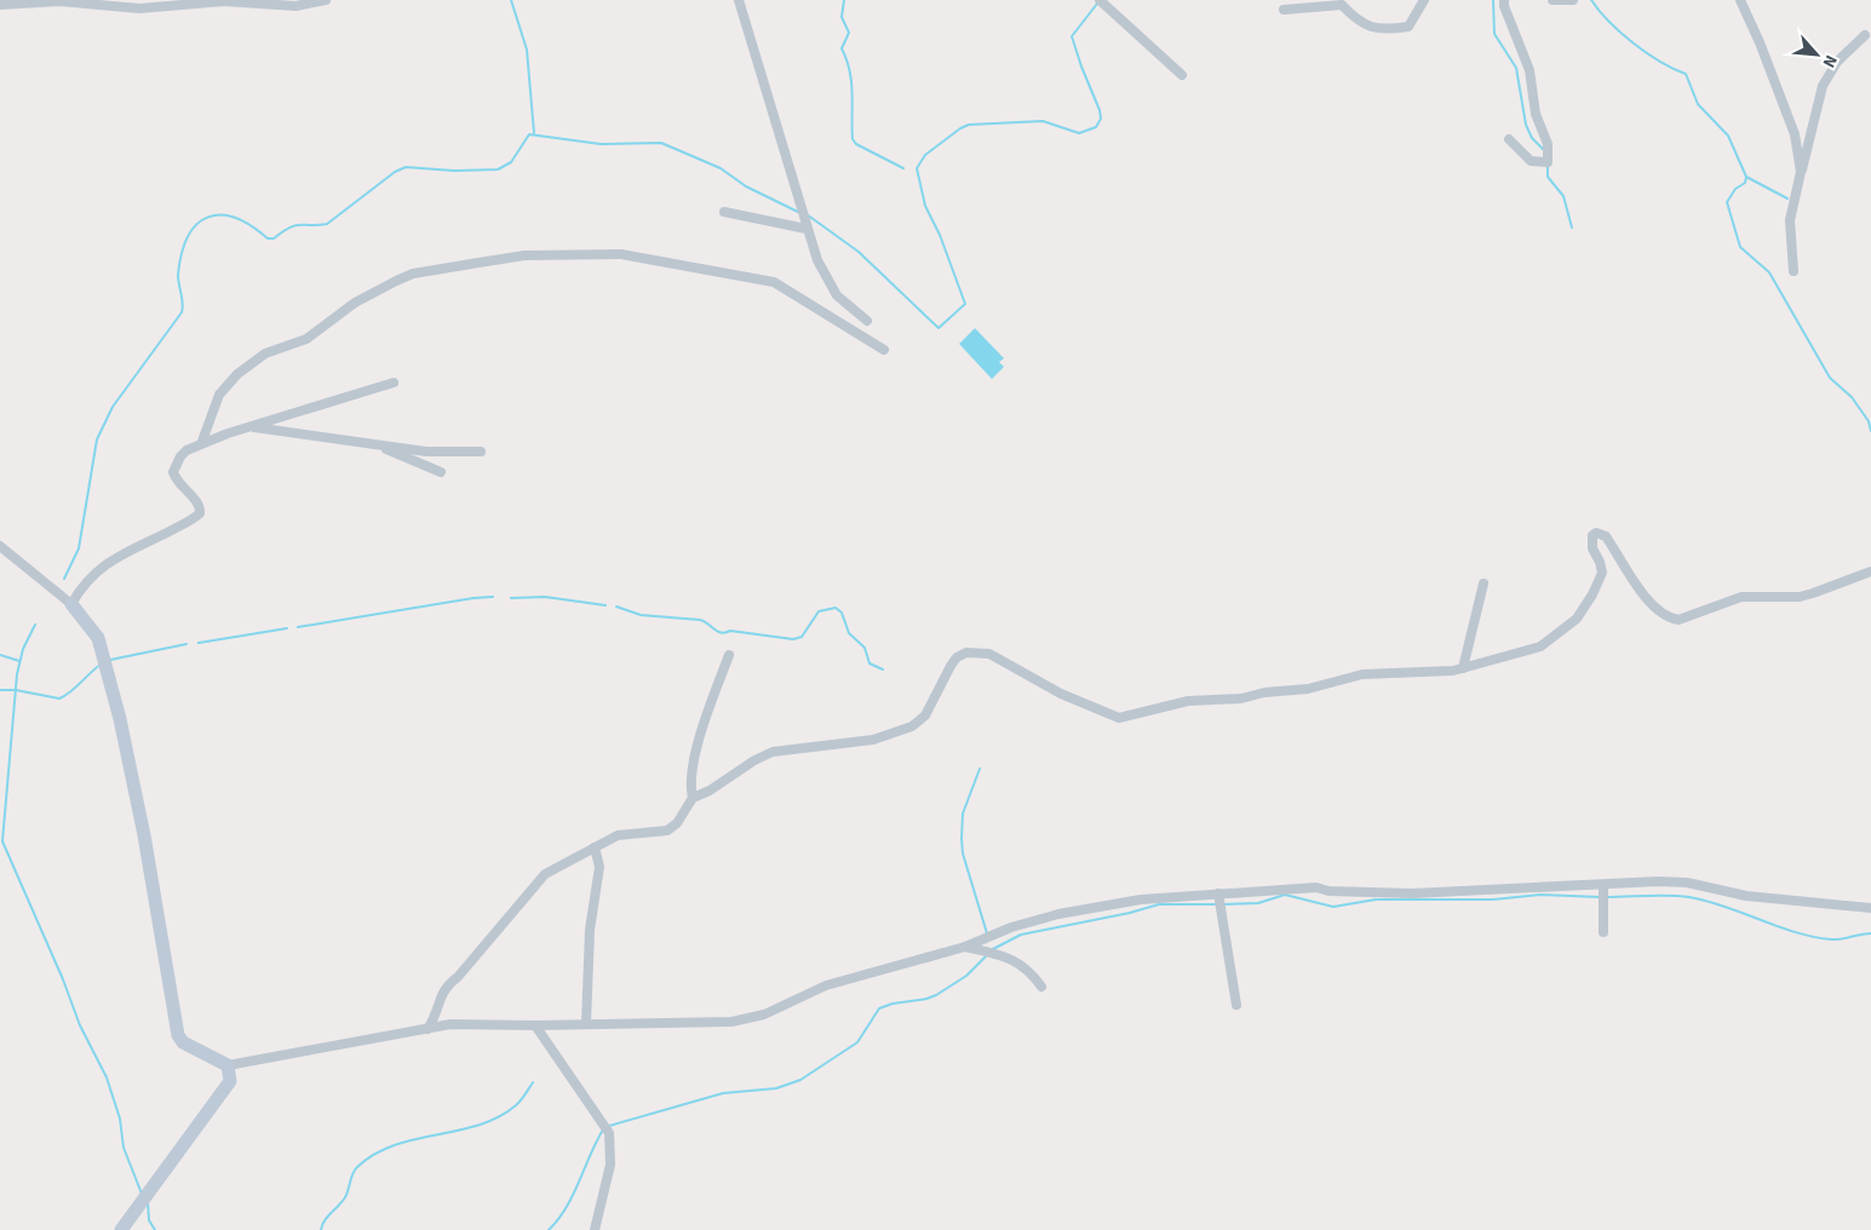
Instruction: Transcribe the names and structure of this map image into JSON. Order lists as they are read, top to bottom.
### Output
{
  "north": "bottom right"
}
